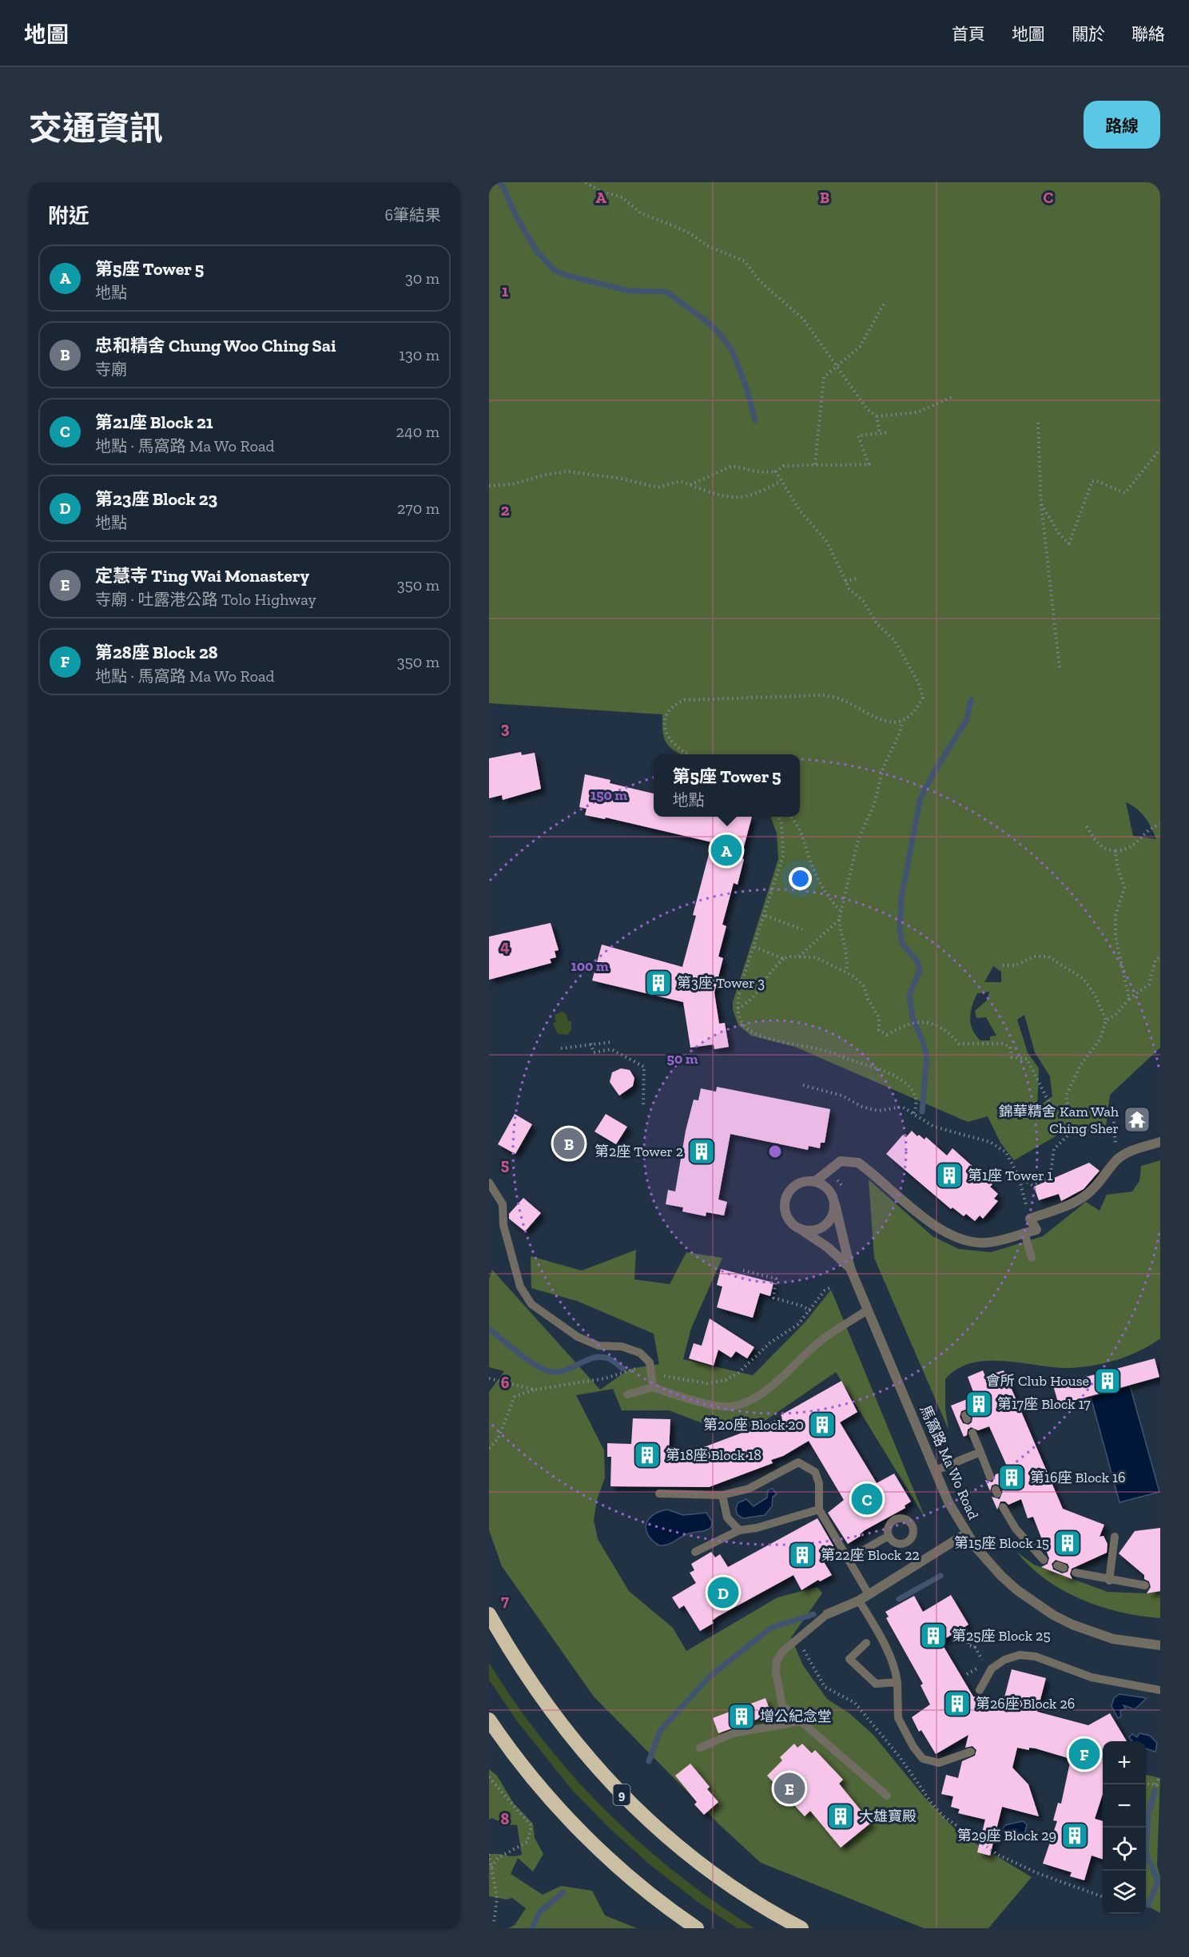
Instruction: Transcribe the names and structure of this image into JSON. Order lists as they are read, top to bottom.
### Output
{
  "streets": {
    "highway": ["9"],
    "street": ["馬窩路 Ma Wo Road"]
  },
  "places": {
    "building": [
      "第3座 Tower 3",
      "第2座 Tower 2",
      "第1座 Tower 1",
      "會所 Club House",
      "第17座 Block 17",
      "第20座 Block 20",
      "第18座 Block 18",
      "第16座 Block 16",
      "第15座 Block 15",
      "第22座 Block 22",
      "第25座 Block 25",
      "第26座 Block 26",
      "增公紀念堂",
      "大雄寶殿",
      "第29座 Block 29"
    ],
    "temple": ["錦華精舍 Kam Wah Ching Sher"]
  },
  "page": {
    "header": "地圖",
    "nav": [
      "首頁",
      "地圖",
      "關於",
      "聯絡"
    ],
    "title": "交通資訊",
    "buttons": "路線",
    "heading": ["附近", "6筆結果"],
    "list": [
      {
        "mark": "A",
        "name": "第5座 Tower 5",
        "note": "地點",
        "value": "30 m"
      },
      {
        "mark": "B",
        "name": "忠和精舍 Chung Woo Ching Sai",
        "note": "寺廟",
        "value": "130 m"
      },
      {
        "mark": "C",
        "name": "第21座 Block 21",
        "note": "地點 · 馬窩路 Ma Wo Road",
        "value": "240 m"
      },
      {
        "mark": "D",
        "name": "第23座 Block 23",
        "note": "地點",
        "value": "270 m"
      },
      {
        "mark": "E",
        "name": "定慧寺 Ting Wai Monastery",
        "note": "寺廟 · 吐露港公路 Tolo Highway",
        "value": "350 m"
      },
      {
        "mark": "F",
        "name": "第28座 Block 28",
        "note": "地點 · 馬窩路 Ma Wo Road",
        "value": "350 m"
      }
    ],
    "popup": ["第5座 Tower 5", "地點"],
    "pins": [
      "A",
      "B",
      "C",
      "D",
      "F",
      "E"
    ],
    "map_buttons": ["+", "−"]
  },
  "grid": {
    "columns": ["A", "B", "C"],
    "rows": [
      "1",
      "2",
      "3",
      "4",
      "5",
      "6",
      "7",
      "8"
    ]
  },
  "rings": ["150 m", "100 m", "50 m"]
}
